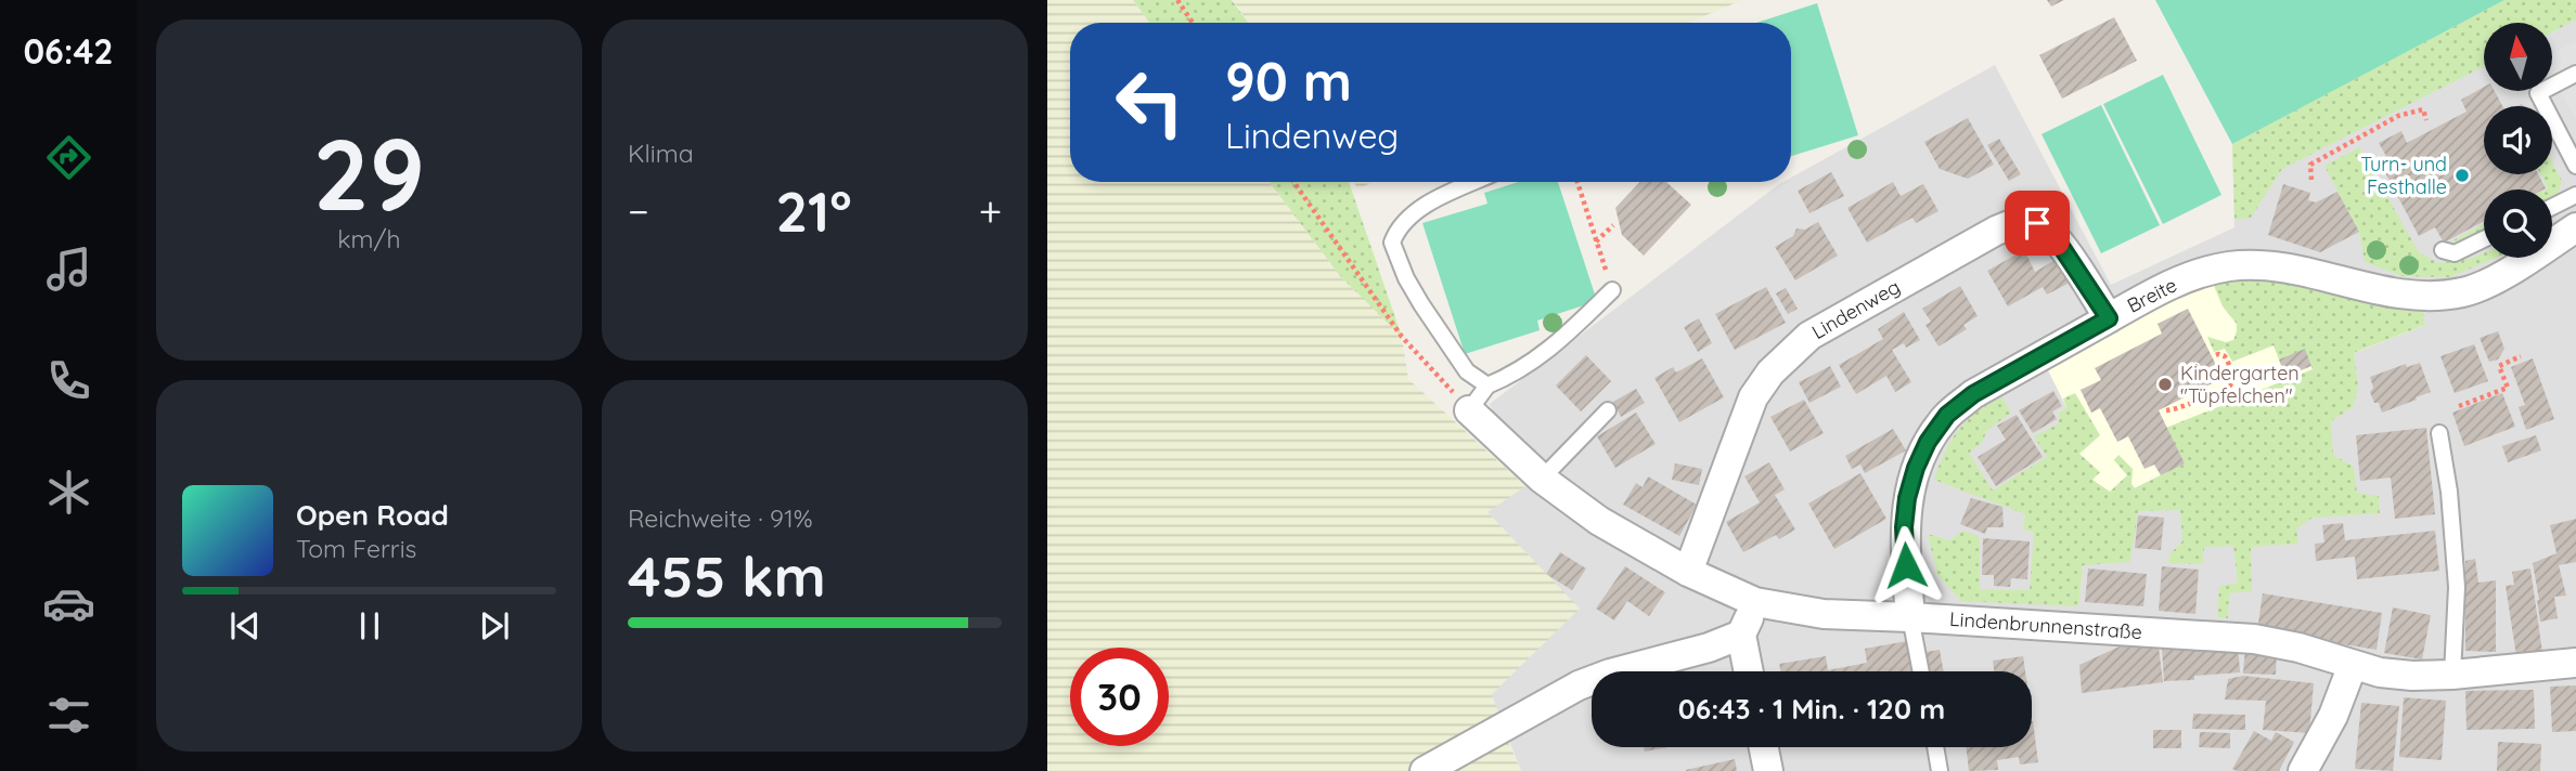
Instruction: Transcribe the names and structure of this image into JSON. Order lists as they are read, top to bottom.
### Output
{
  "streets": {
    "street": ["Breite", "Lindenweg", "Lindenbrunnenstraße"]
  },
  "crossings": [
    ["Breite", "Lindenweg"],
    ["Breite", "Lindenbrunnenstraße"],
    ["Lindenweg", "Lindenbrunnenstraße"]
  ],
  "places": ["Turn- und Festhalle", "Kindergarten \"Tüpfelchen\""],
  "north": "top",
  "page": {
    "tabs": "06:42",
    "tile": [
      ["29", "km/h"],
      "Klima",
      ["Reichweite · 91%", "455 km"]
    ],
    "turn": ["90 m", "Lindenweg"],
    "heat": ["−", "21°", "+"],
    "song": ["Open Road", "Tom Ferris"],
    "limit": "30",
    "trip": "06:43 · 1 Min. · 120 m"
  }
}
